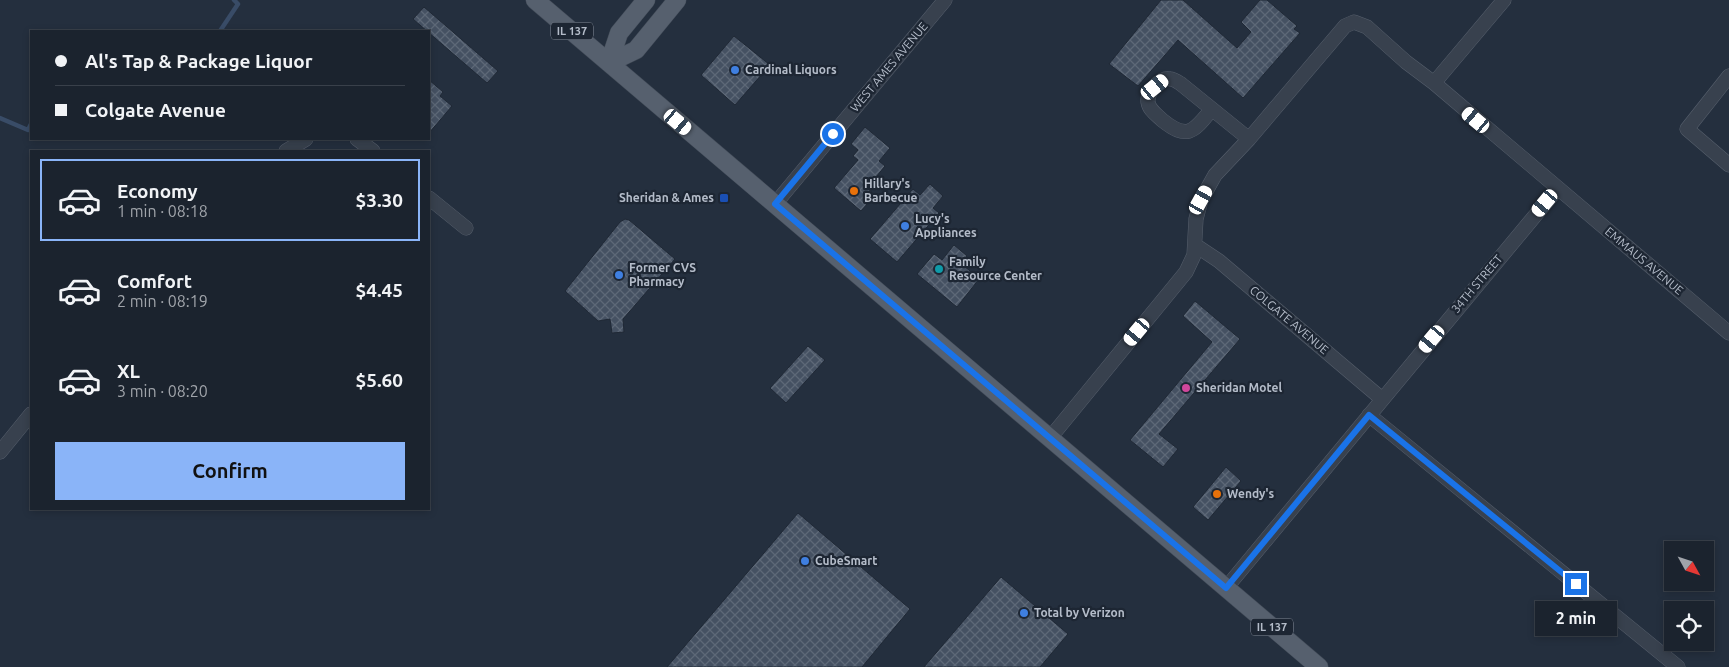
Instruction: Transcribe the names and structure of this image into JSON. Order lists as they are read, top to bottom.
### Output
{
  "streets": {
    "main road": ["IL 137"],
    "street": [
      "WEST AMES AVENUE",
      "EMMAUS AVENUE",
      "34TH STREET",
      "COLGATE AVENUE"
    ]
  },
  "crossings": [
    ["IL 137", "WEST AMES AVENUE"],
    ["IL 137", "EMMAUS AVENUE"],
    ["IL 137", "34TH STREET"],
    ["EMMAUS AVENUE", "34TH STREET"],
    ["EMMAUS AVENUE", "COLGATE AVENUE"],
    ["34TH STREET", "COLGATE AVENUE"]
  ],
  "places": {
    "other": [
      "Cardinal Liquors",
      "Hillary's Barbecue",
      "Lucy's Appliances",
      "Family Resource Center",
      "Former CVS Pharmacy",
      "Sheridan Motel",
      "Wendy's",
      "CubeSmart",
      "Total by Verizon"
    ],
    "transit": ["Sheridan & Ames"]
  },
  "north": "bottom right",
  "page": {
    "banner": ["Al's Tap & Package Liquor", "Colgate Avenue"],
    "list": [
      {
        "name": "Economy",
        "note": "1 min · 08:18",
        "value": "$3.30"
      },
      {
        "name": "Comfort",
        "note": "2 min · 08:19",
        "value": "$4.45"
      },
      {
        "name": "XL",
        "note": "3 min · 08:20",
        "value": "$5.60"
      }
    ],
    "buttons": "Confirm",
    "bubble": "2 min"
  }
}
